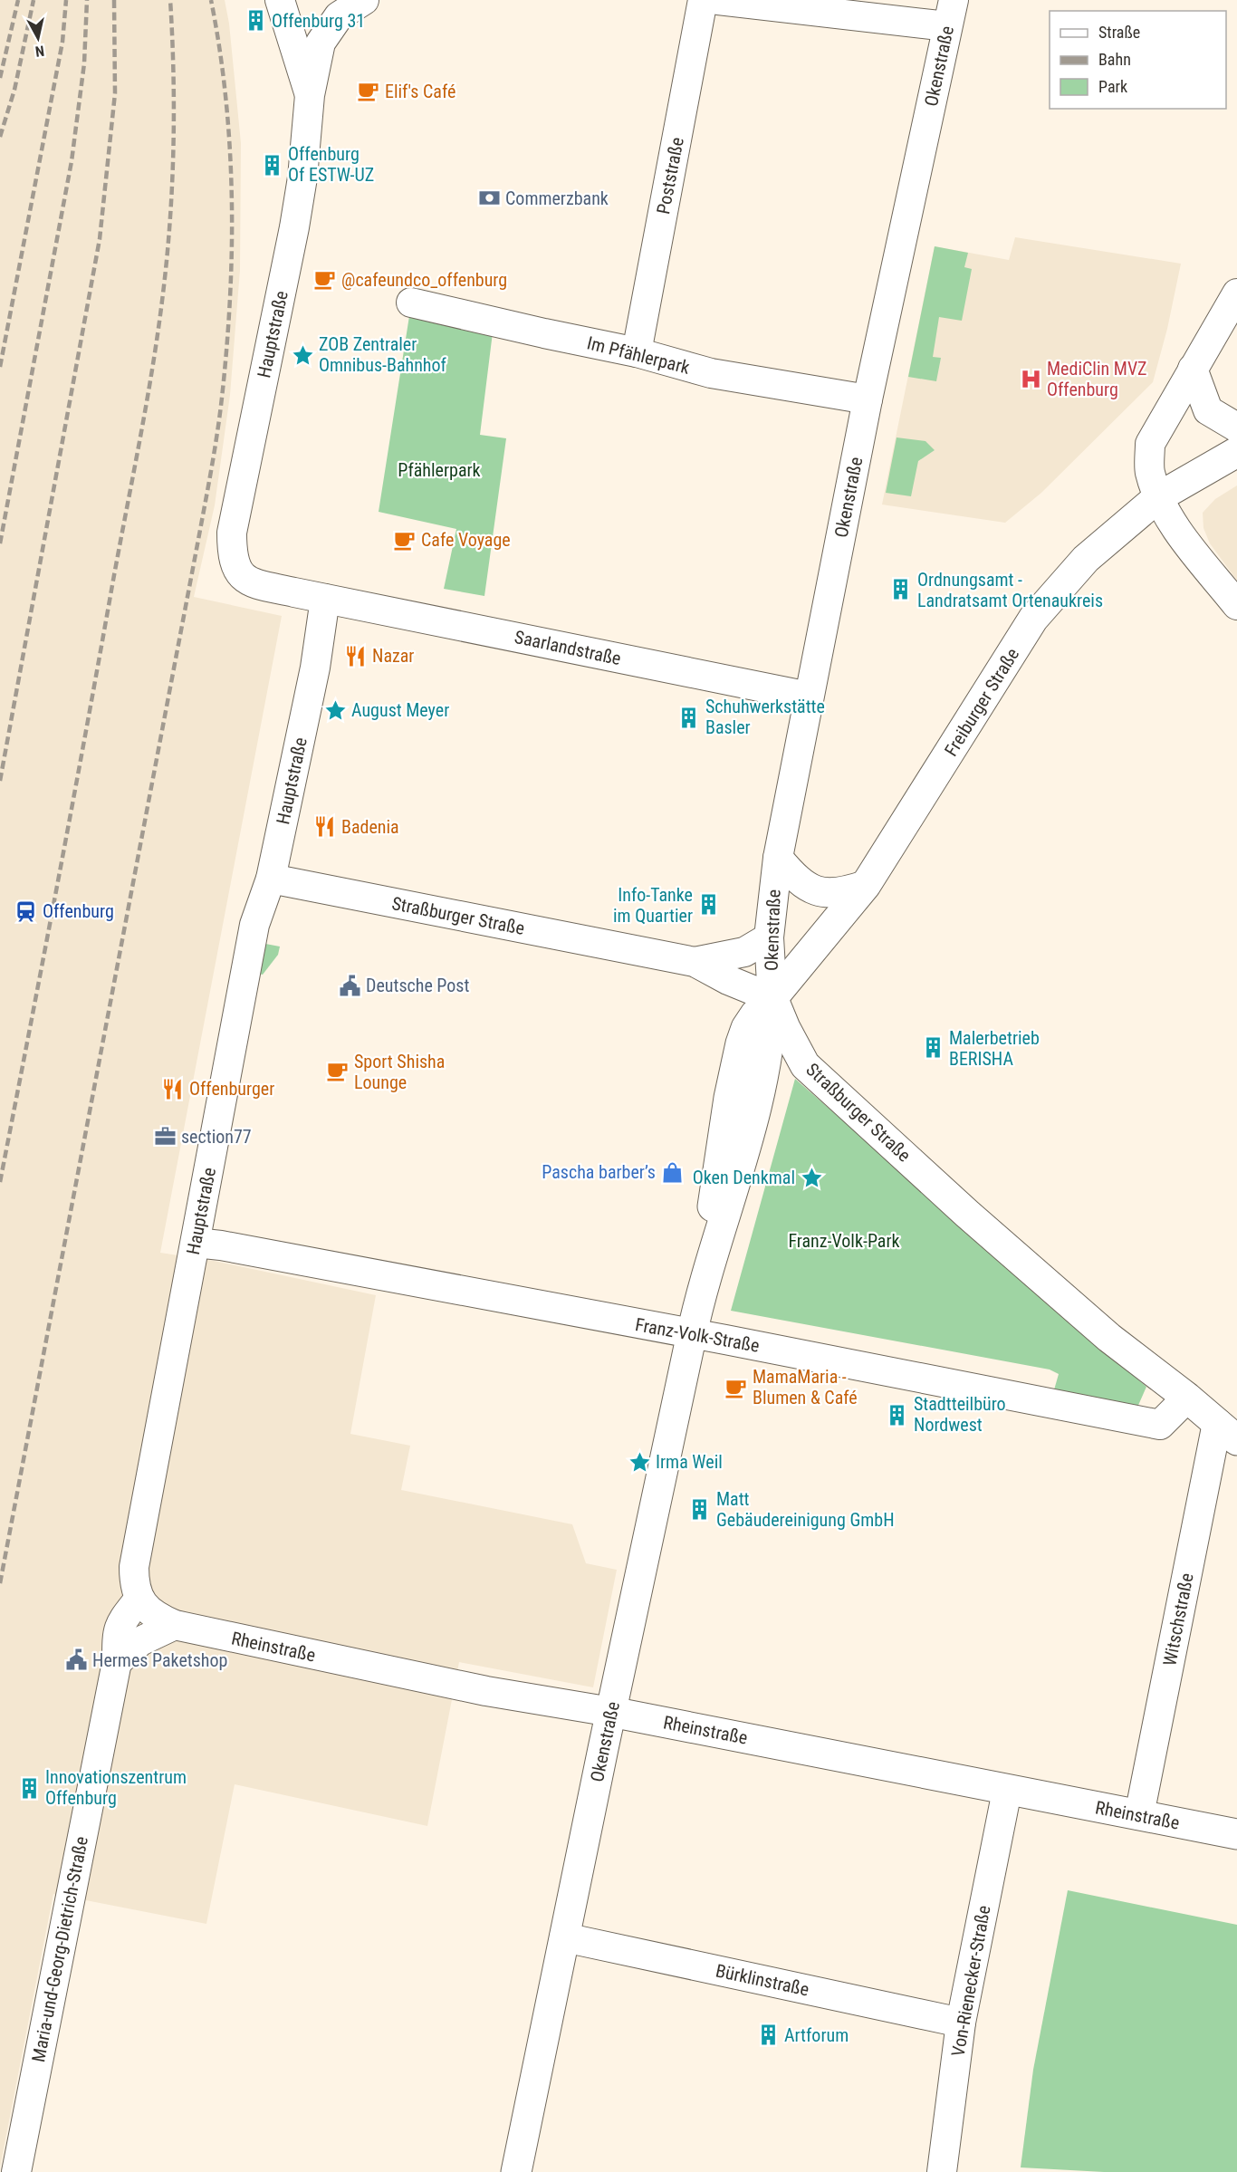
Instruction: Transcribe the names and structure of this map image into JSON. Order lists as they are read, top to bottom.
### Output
{
  "streets": {
    "main road": [
      "Okenstraße",
      "Freiburger Straße",
      "Straßburger Straße",
      "Rheinstraße"
    ],
    "street": [
      "Poststraße",
      "Hauptstraße",
      "Im Pfählerpark",
      "Saarlandstraße",
      "Franz-Volk-Straße",
      "Witschstraße",
      "Maria-und-Georg-Dietrich-Straße",
      "Bürklinstraße",
      "Von-Rienecker-Straße"
    ]
  },
  "crossings": [
    ["Okenstraße", "Im Pfählerpark"],
    ["Okenstraße", "Saarlandstraße"],
    ["Okenstraße", "Freiburger Straße"],
    ["Okenstraße", "Straßburger Straße"],
    ["Okenstraße", "Franz-Volk-Straße"],
    ["Okenstraße", "Rheinstraße"],
    ["Okenstraße", "Bürklinstraße"],
    ["Poststraße", "Im Pfählerpark"],
    ["Hauptstraße", "Saarlandstraße"],
    ["Hauptstraße", "Straßburger Straße"],
    ["Hauptstraße", "Franz-Volk-Straße"],
    ["Hauptstraße", "Maria-und-Georg-Dietrich-Straße"],
    ["Freiburger Straße", "Straßburger Straße"],
    ["Straßburger Straße", "Franz-Volk-Straße"],
    ["Straßburger Straße", "Witschstraße"],
    ["Witschstraße", "Rheinstraße"],
    ["Rheinstraße", "Von-Rienecker-Straße"],
    ["Bürklinstraße", "Von-Rienecker-Straße"]
  ],
  "parks": ["Pfählerpark", "Franz-Volk-Park"],
  "places": {
    "building": [
      "Offenburg 31",
      "Offenburg Of ESTW-UZ",
      "Ordnungsamt - Landratsamt Ortenaukreis",
      "Schuhwerkstätte Basler",
      "Info-Tanke im Quartier",
      "Malerbetrieb BERISHA",
      "Stadtteilbüro Nordwest",
      "Matt Gebäudereinigung GmbH",
      "Innovationszentrum Offenburg",
      "Artforum"
    ],
    "cafe": [
      "Elif's Café",
      "@cafeundco_offenburg",
      "Cafe Voyage",
      "Sport Shisha Lounge",
      "MamaMaria - Blumen & Café"
    ],
    "bank": ["Commerzbank"],
    "place": [
      "ZOB Zentraler Omnibus-Bahnhof",
      "August Meyer",
      "Oken Denkmal",
      "Irma Weil"
    ],
    "hospital": ["MediClin MVZ Offenburg"],
    "restaurant": ["Nazar", "Badenia", "Offenburger"],
    "station": ["Offenburg"],
    "public building": ["Deutsche Post", "Hermes Paketshop"],
    "office": ["section77"],
    "shop": ["Pascha barber’s"]
  },
  "legend": ["Straße", "Bahn", "Park"],
  "north": "bottom"
}
